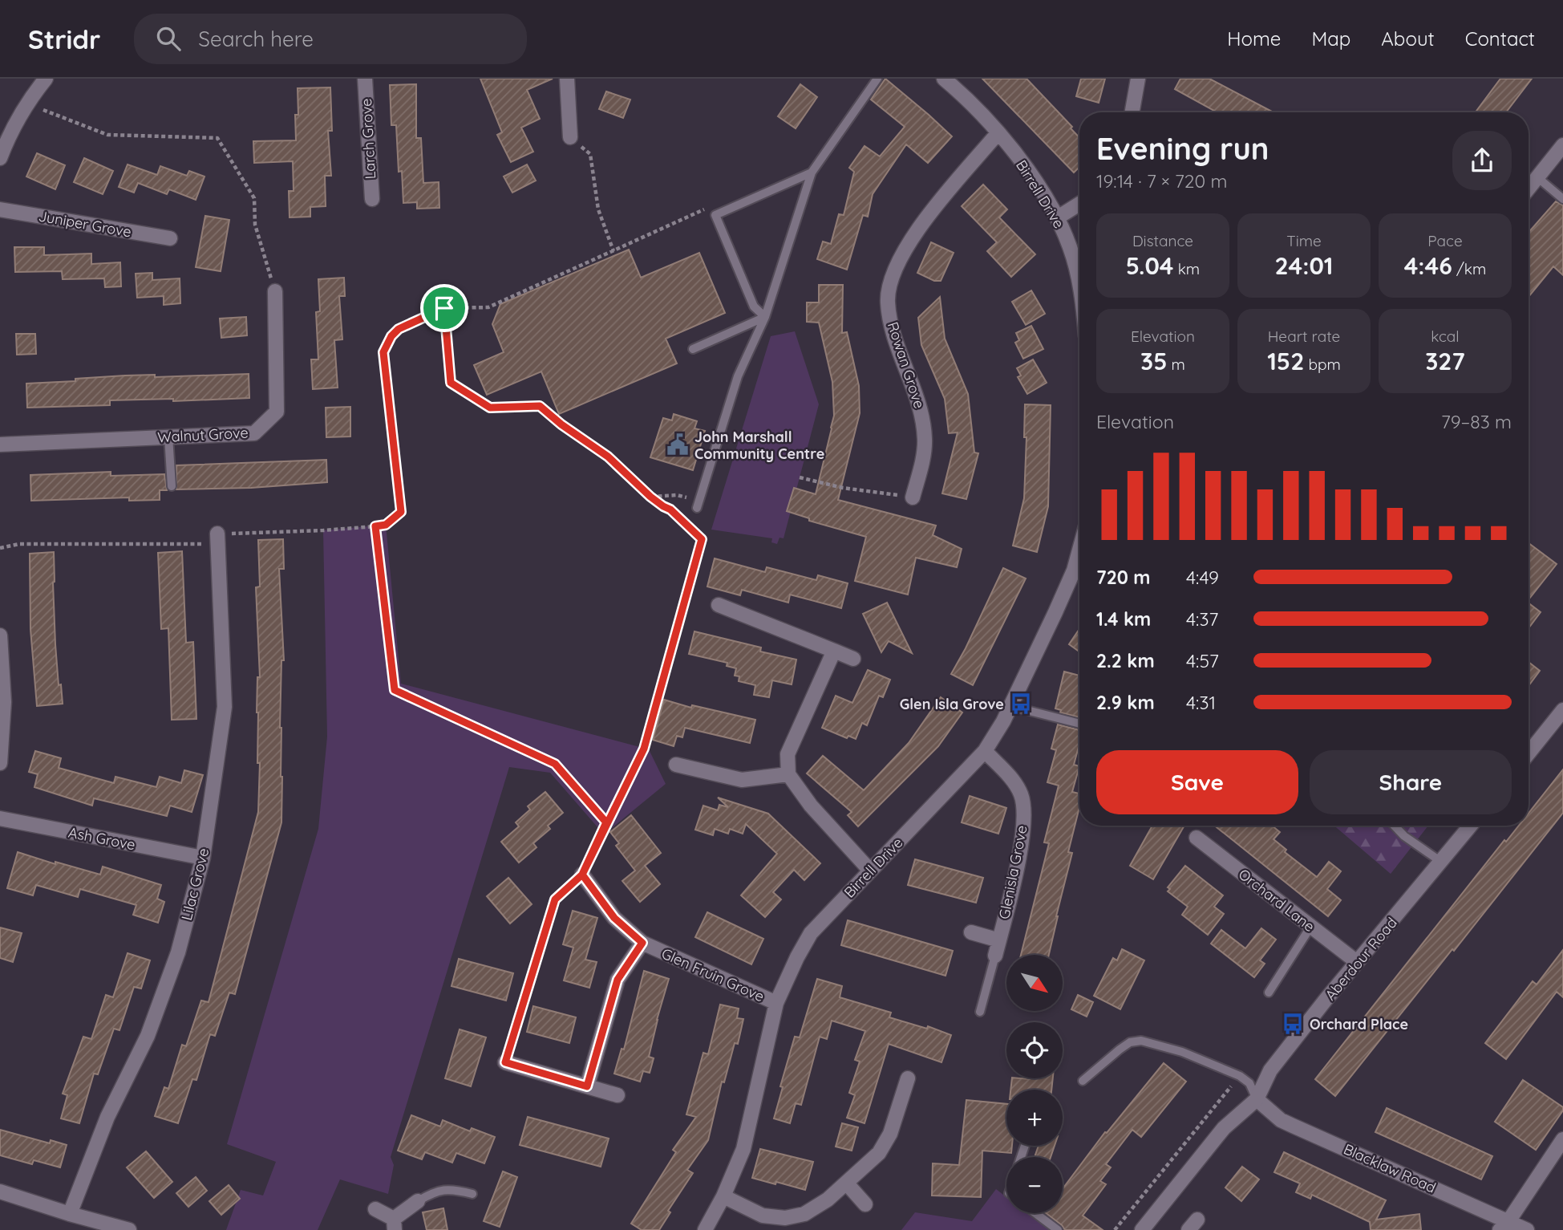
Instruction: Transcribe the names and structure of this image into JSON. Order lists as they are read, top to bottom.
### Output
{
  "streets": {
    "street": [
      "Larch Grove",
      "Birrell Drive",
      "Juniper Grove",
      "Rowan Grove",
      "Walnut Grove",
      "Ash Grove",
      "Glenisla Grove",
      "Lilac Grove",
      "Orchard Lane",
      "Aberdour Road",
      "Glen Fruin Grove",
      "Blacklaw Road"
    ]
  },
  "crossings": [
    ["Birrell Drive", "Rowan Grove"],
    ["Birrell Drive", "Glenisla Grove"],
    ["Birrell Drive", "Glen Fruin Grove"],
    ["Ash Grove", "Lilac Grove"],
    ["Orchard Lane", "Aberdour Road"],
    ["Aberdour Road", "Blacklaw Road"]
  ],
  "places": {
    "public building": ["John Marshall Community Centre"],
    "bus stop": ["Glen Isla Grove", "Orchard Place"]
  },
  "north": "bottom right",
  "page": {
    "header": "Stridr",
    "search": "Search here",
    "nav": [
      "Home",
      "Map",
      "About",
      "Contact"
    ],
    "heading": ["Evening run", "19:14 · 7 × 720 m"],
    "stats": [
      ["Distance", "5.04 km"],
      ["Time", "24:01"],
      ["Pace", "4:46 /km"],
      ["Elevation", "35 m"],
      ["Heart rate", "152 bpm"],
      ["kcal", "327"]
    ],
    "chart": ["Elevation", "79–83 m"],
    "list": [
      {
        "name": "720 m",
        "note": "4:49"
      },
      {
        "name": "1.4 km",
        "note": "4:37"
      },
      {
        "name": "2.2 km",
        "note": "4:57"
      },
      {
        "name": "2.9 km",
        "note": "4:31"
      }
    ],
    "buttons": ["Save", "Share"],
    "map_buttons": ["+", "−"]
  }
}
